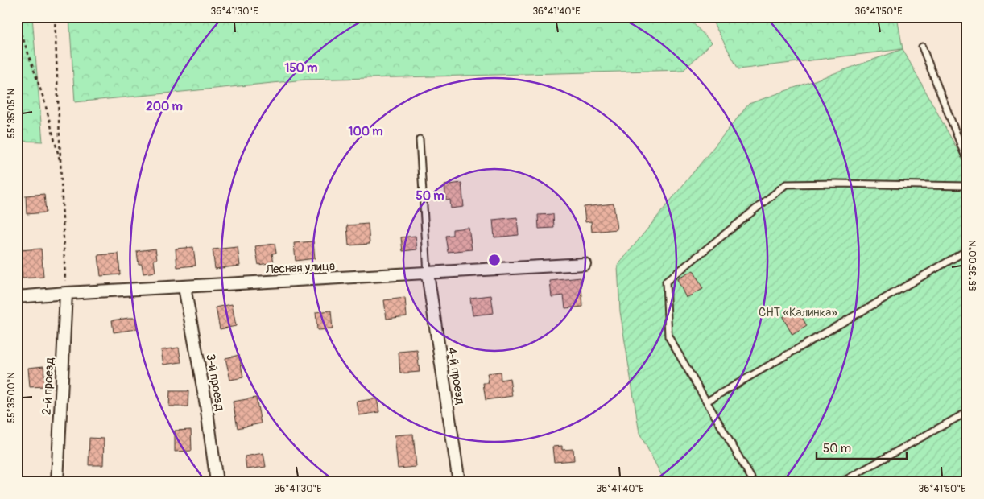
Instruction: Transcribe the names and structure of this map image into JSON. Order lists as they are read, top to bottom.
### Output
{
  "streets": {
    "street": [
      "Лесная улица",
      "4-й проезд",
      "3-й проезд",
      "2-й проезд"
    ]
  },
  "crossings": [
    ["Лесная улица", "4-й проезд"],
    ["Лесная улица", "3-й проезд"],
    ["Лесная улица", "2-й проезд"]
  ],
  "parks": ["СНТ «Калинка»"],
  "scale_bar": "50 m",
  "coordinates": [
    "36°41'30\"E",
    "36°41'40\"E",
    "36°41'50\"E",
    "55°35'05\"N",
    "55°35'00\"N"
  ],
  "rings": [
    "150 m",
    "200 m",
    "100 m",
    "50 m"
  ]
}
